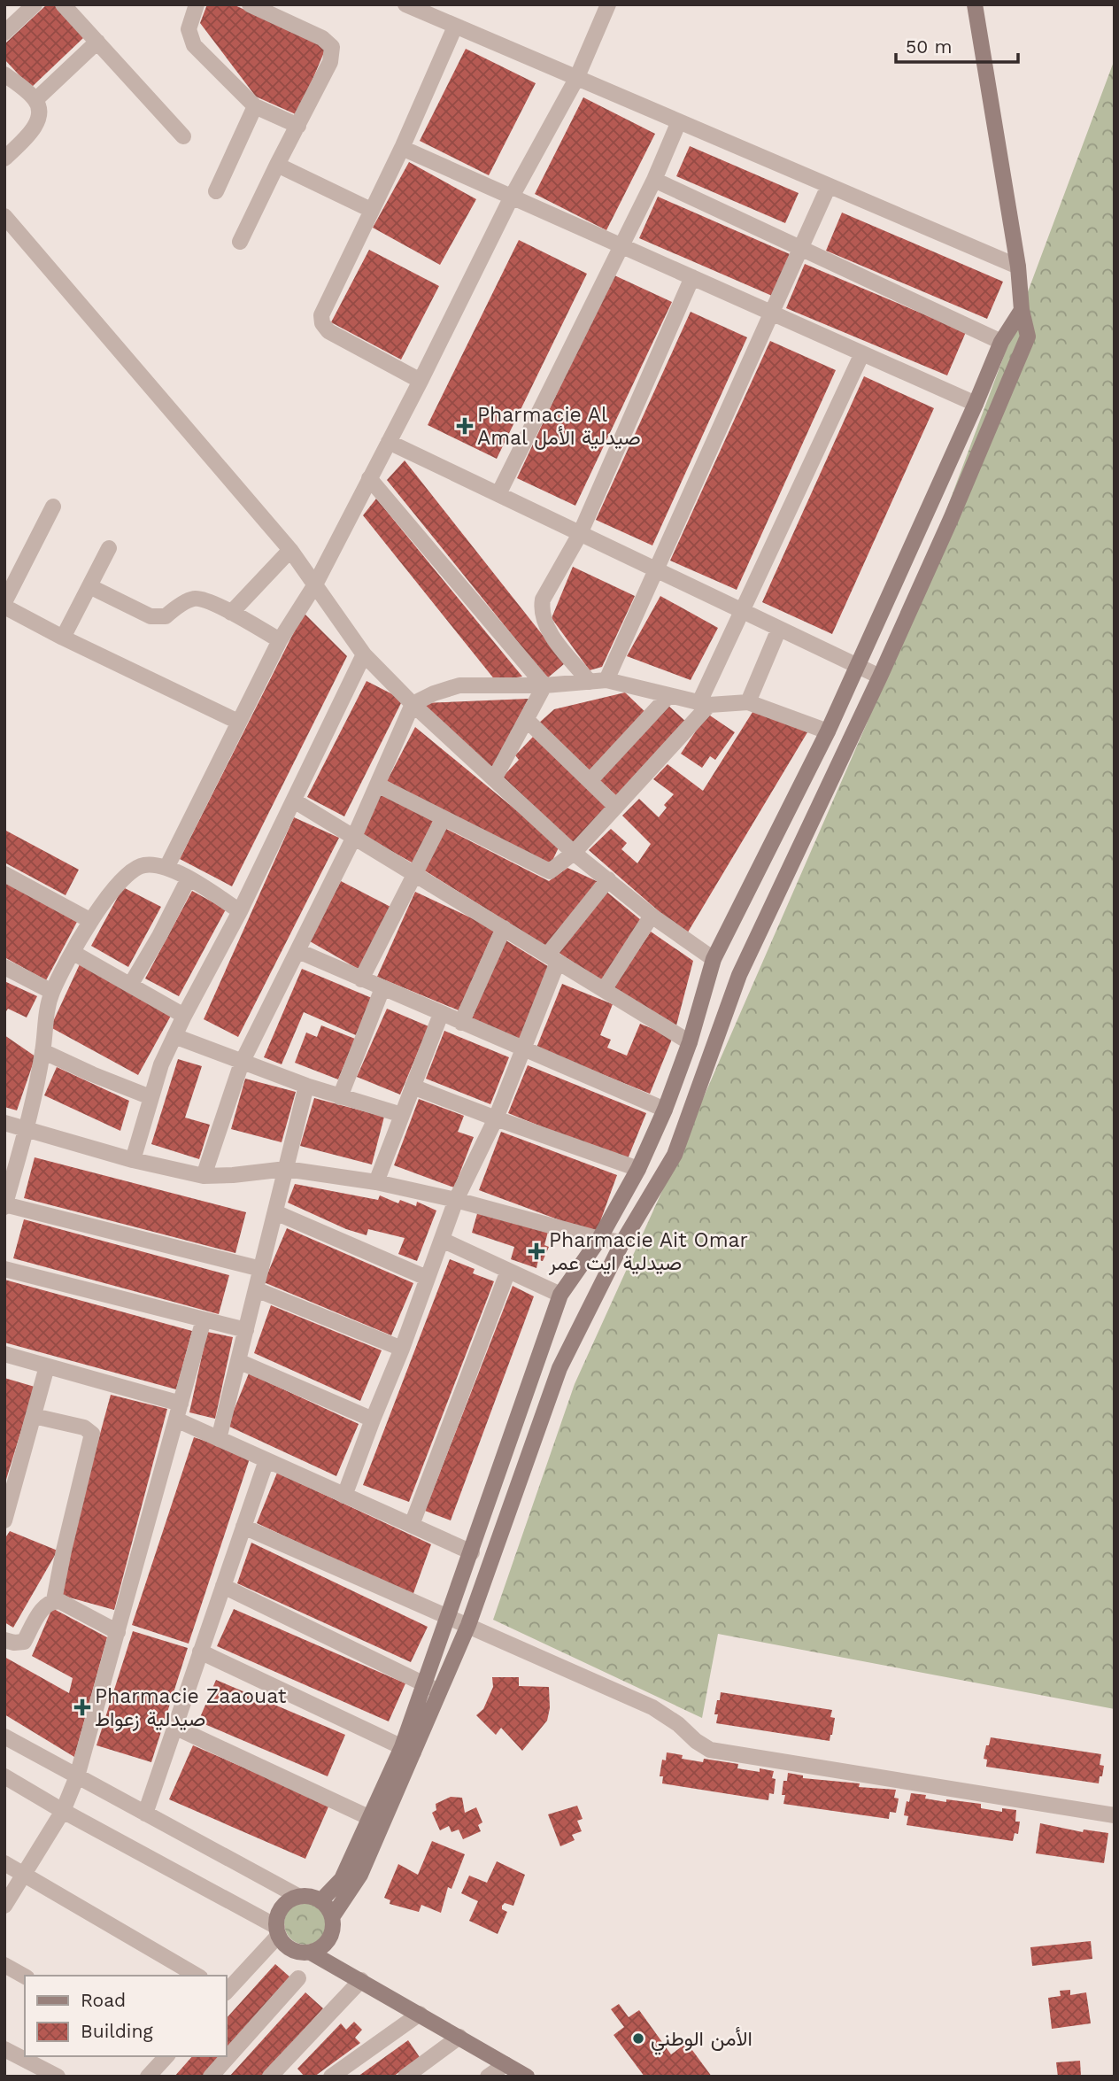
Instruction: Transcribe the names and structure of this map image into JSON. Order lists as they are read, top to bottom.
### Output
{
  "places": {
    "health": ["Pharmacie Al Amal صيدلية الأمل", "Pharmacie Ait Omar صيدلية ايت عمر", "Pharmacie Zaaouat صيدلية زعواط"],
    "other": ["الأمن الوطني"]
  },
  "legend": ["Road", "Building"],
  "scale_bar": "50 m"
}
